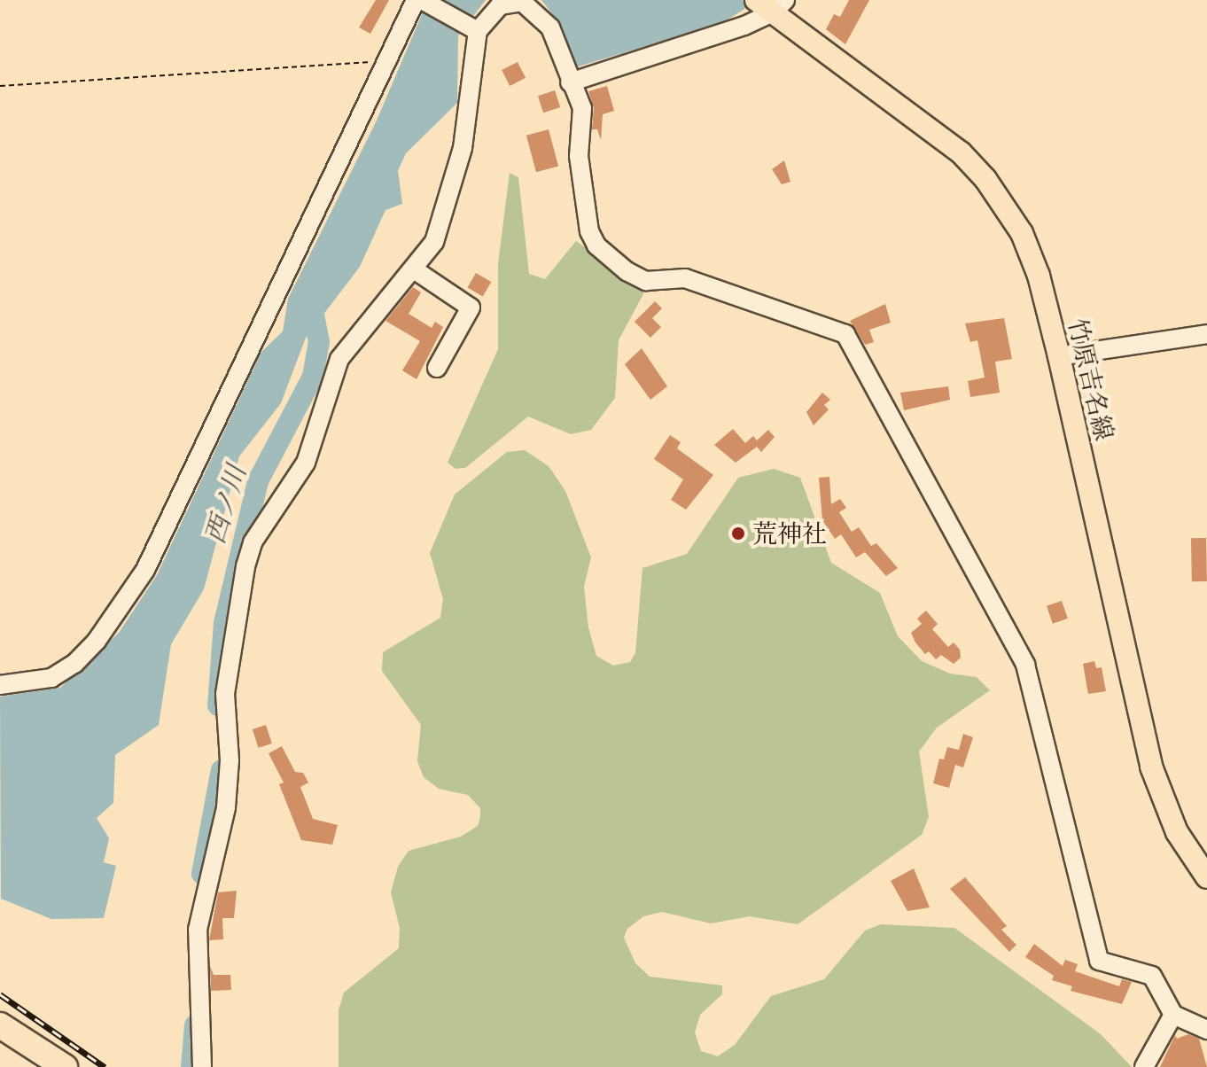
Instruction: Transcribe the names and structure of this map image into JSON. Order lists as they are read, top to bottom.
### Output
{
  "streets": {
    "main road": ["竹原吉名線"]
  },
  "water": ["西ノ川"],
  "places": ["荒神社"]
}
